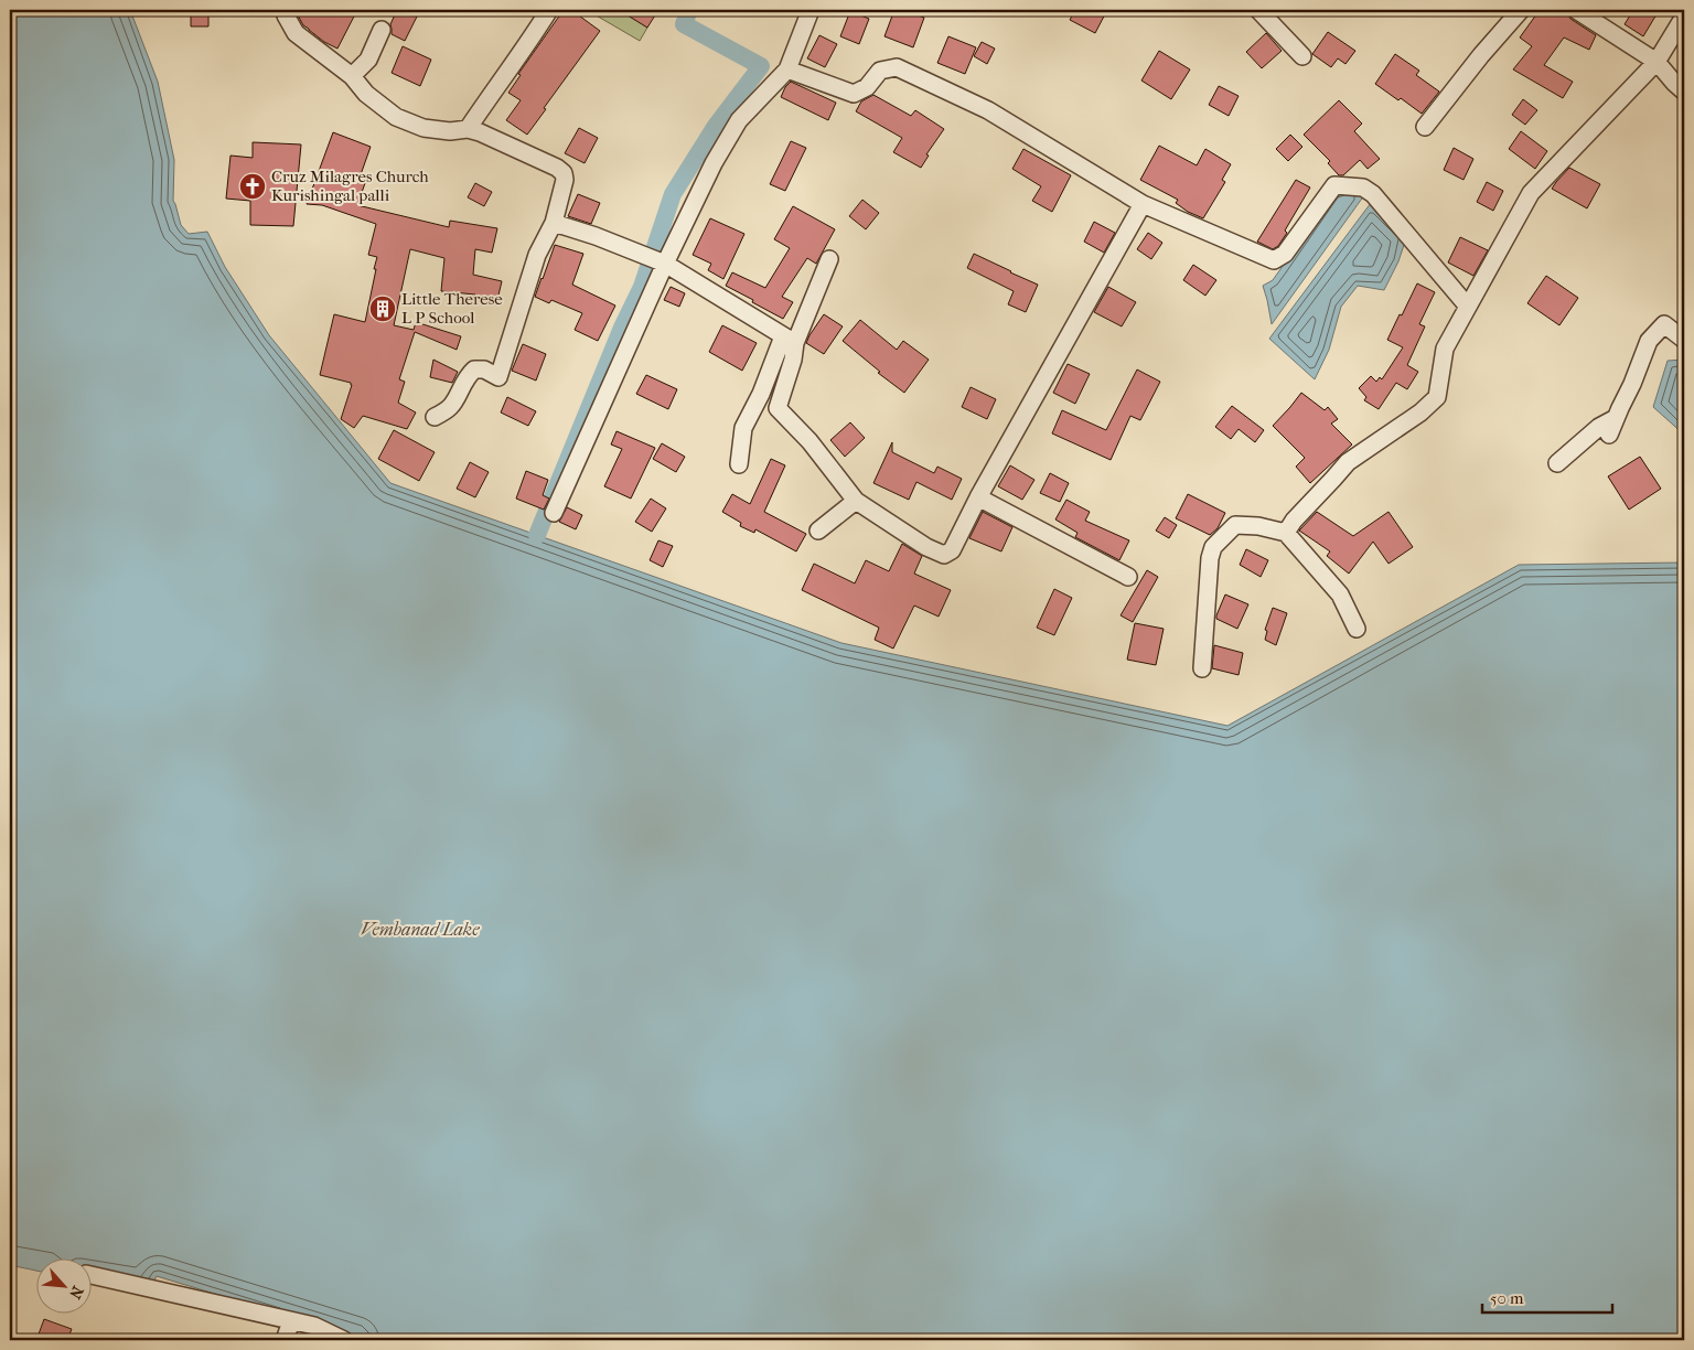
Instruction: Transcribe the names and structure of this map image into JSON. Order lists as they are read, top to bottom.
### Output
{
  "water": ["Vembanad Lake"],
  "places": {
    "church": ["Cruz Milagres Church Kurishingal palli"],
    "building": ["Little Therese L P School"]
  },
  "scale_bar": "50 m",
  "north": "bottom right"
}
